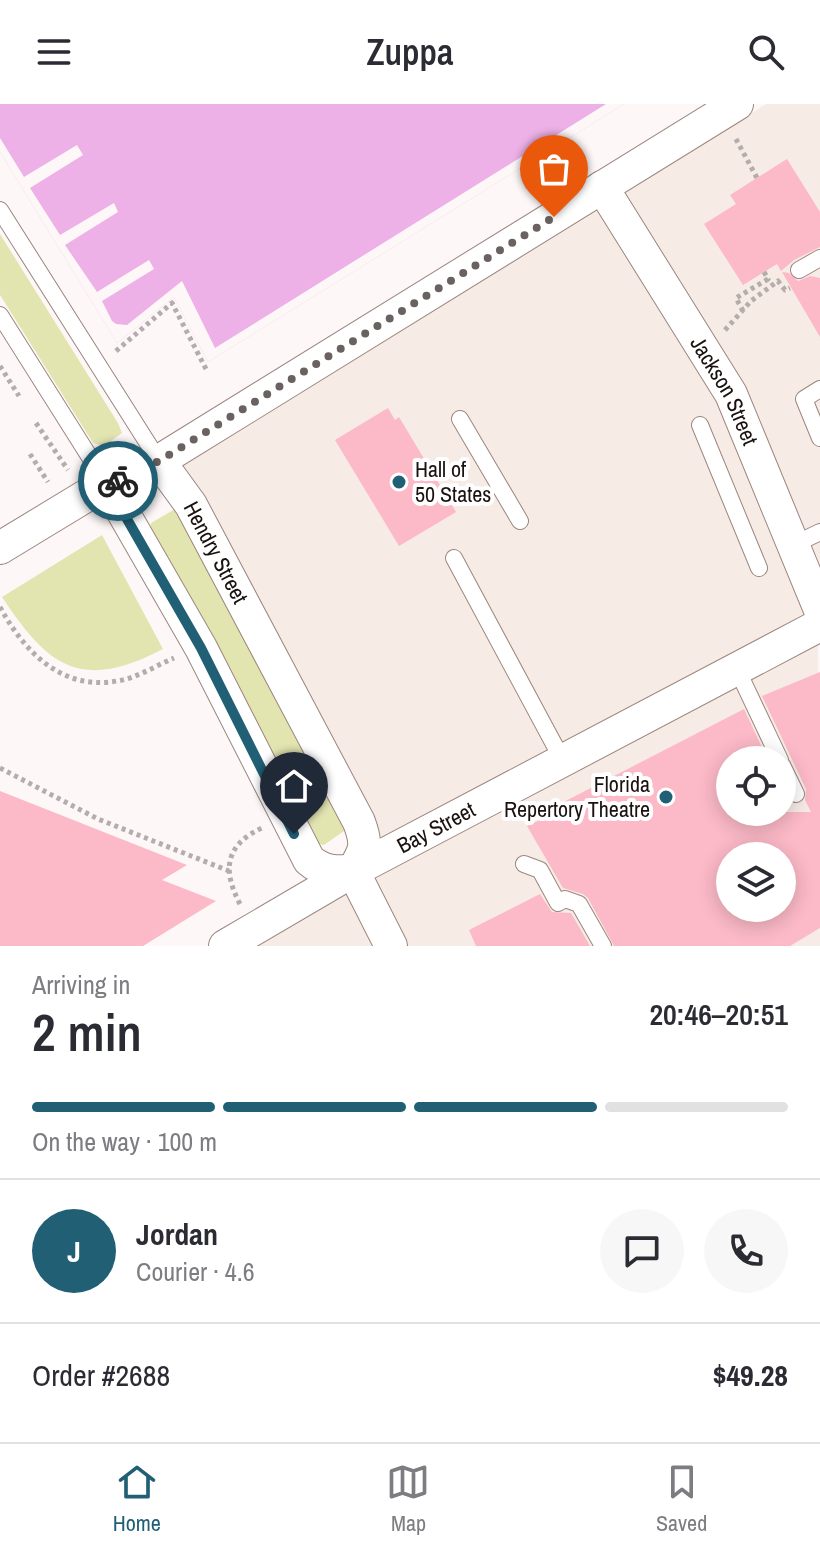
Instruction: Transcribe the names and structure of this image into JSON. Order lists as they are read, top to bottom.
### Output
{
  "streets": {
    "street": ["Jackson Street", "Hendry Street", "Bay Street"]
  },
  "crossings": [
    ["Hendry Street", "Bay Street"]
  ],
  "places": ["Hall of 50 States", "Florida Repertory Theatre"],
  "page": {
    "header": "Zuppa",
    "heading": ["2 min", "Arriving in", "20:46–20:51"],
    "panel": [
      "Jordan",
      "Courier · 4.6",
      "Order #2688",
      "$49.28"
    ],
    "bar": "On the way · 100 m",
    "round": "J",
    "tabs": ["Home", "Map", "Saved"]
  }
}
